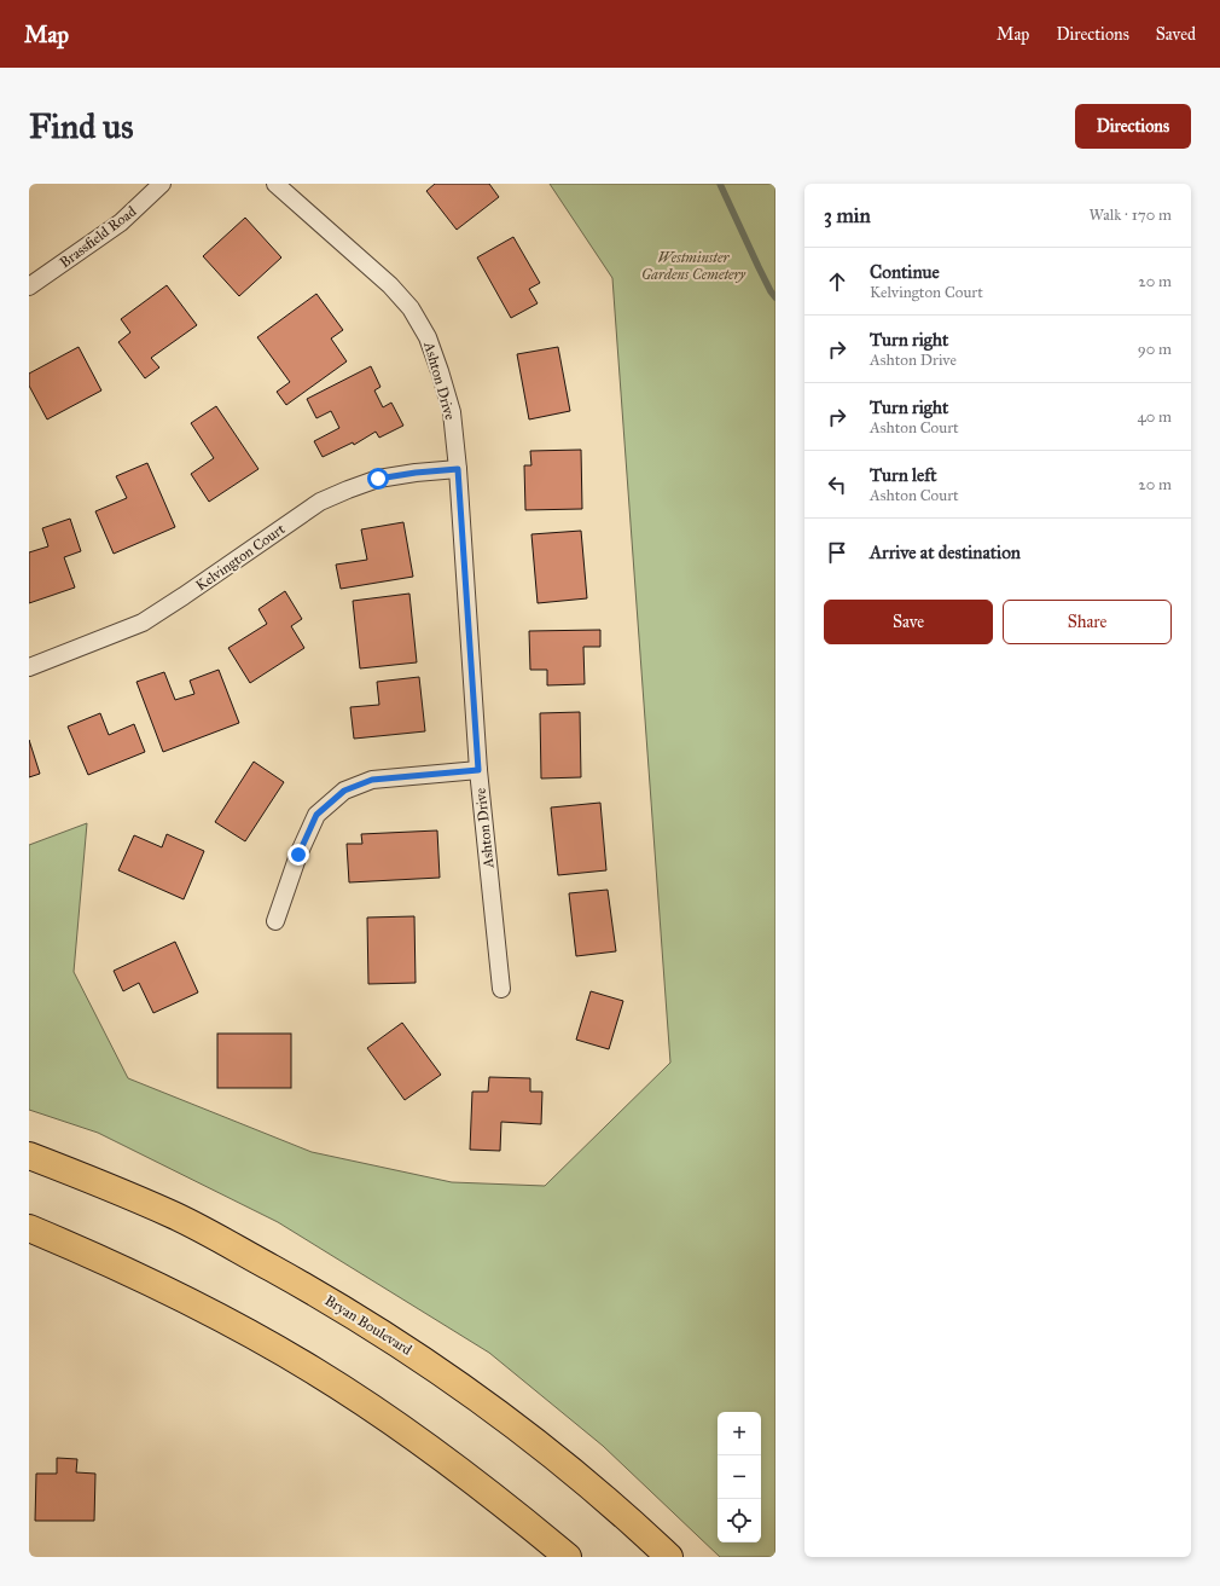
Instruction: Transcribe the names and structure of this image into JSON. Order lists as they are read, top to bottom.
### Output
{
  "streets": {
    "highway": ["Bryan Boulevard"],
    "street": ["Brassfield Road", "Ashton Drive", "Kelvington Court"]
  },
  "crossings": [
    ["Ashton Drive", "Kelvington Court"]
  ],
  "parks": ["Westminster Gardens Cemetery"],
  "page": {
    "header": "Map",
    "nav": ["Map", "Directions", "Saved"],
    "buttons": [
      "Directions",
      ["Save", "Share"]
    ],
    "title": "Find us",
    "heading": ["3 min", "Walk · 170 m"],
    "list": [
      ["Continue", "Kelvington Court", "20 m"],
      ["Turn right", "Ashton Drive", "90 m"],
      ["Turn right", "Ashton Court", "40 m"],
      ["Turn left", "Ashton Court", "20 m"],
      "Arrive at destination"
    ],
    "map_buttons": ["+", "−"]
  }
}
